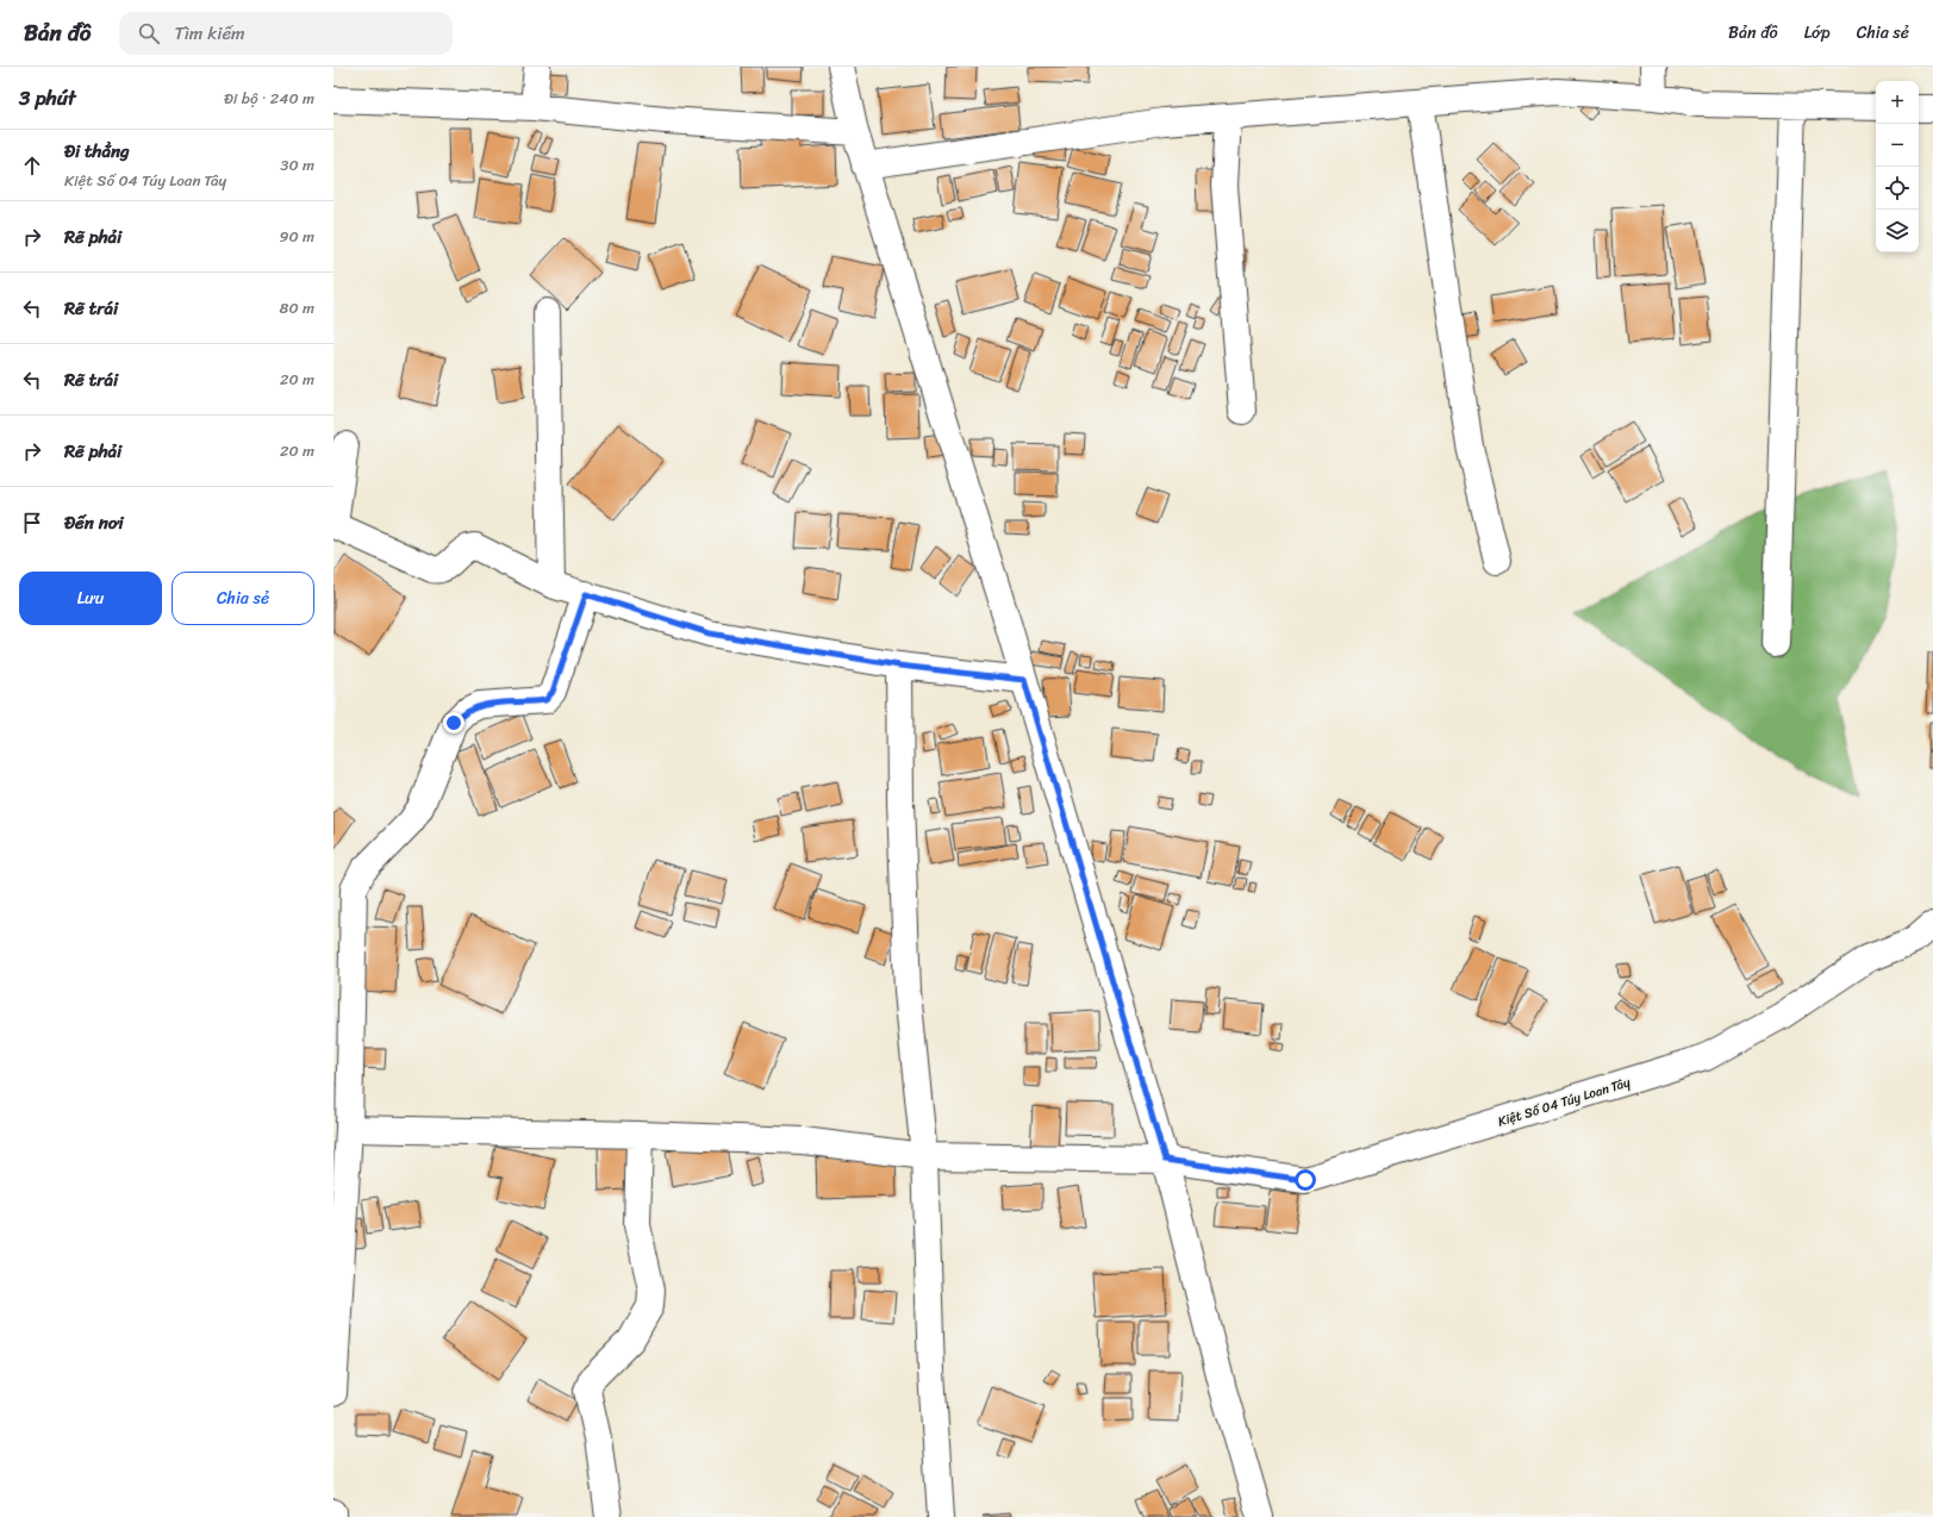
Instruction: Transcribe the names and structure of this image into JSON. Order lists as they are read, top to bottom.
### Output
{
  "streets": {
    "street": ["Kiệt Số 04 Túy Loan Tây"]
  },
  "page": {
    "header": "Bản đồ",
    "search": "Tìm kiếm",
    "nav": ["Bản đồ", "Lớp", "Chia sẻ"],
    "heading": ["3 phút", "Đi bộ · 240 m"],
    "map_buttons": ["+", "−"],
    "list": [
      ["Đi thẳng", "Kiệt Số 04 Túy Loan Tây", "30 m"],
      ["Rẽ phải", "90 m"],
      ["Rẽ trái", "80 m"],
      ["Rẽ trái", "20 m"],
      ["Rẽ phải", "20 m"],
      "Đến nơi"
    ],
    "buttons": ["Lưu", "Chia sẻ"]
  }
}
